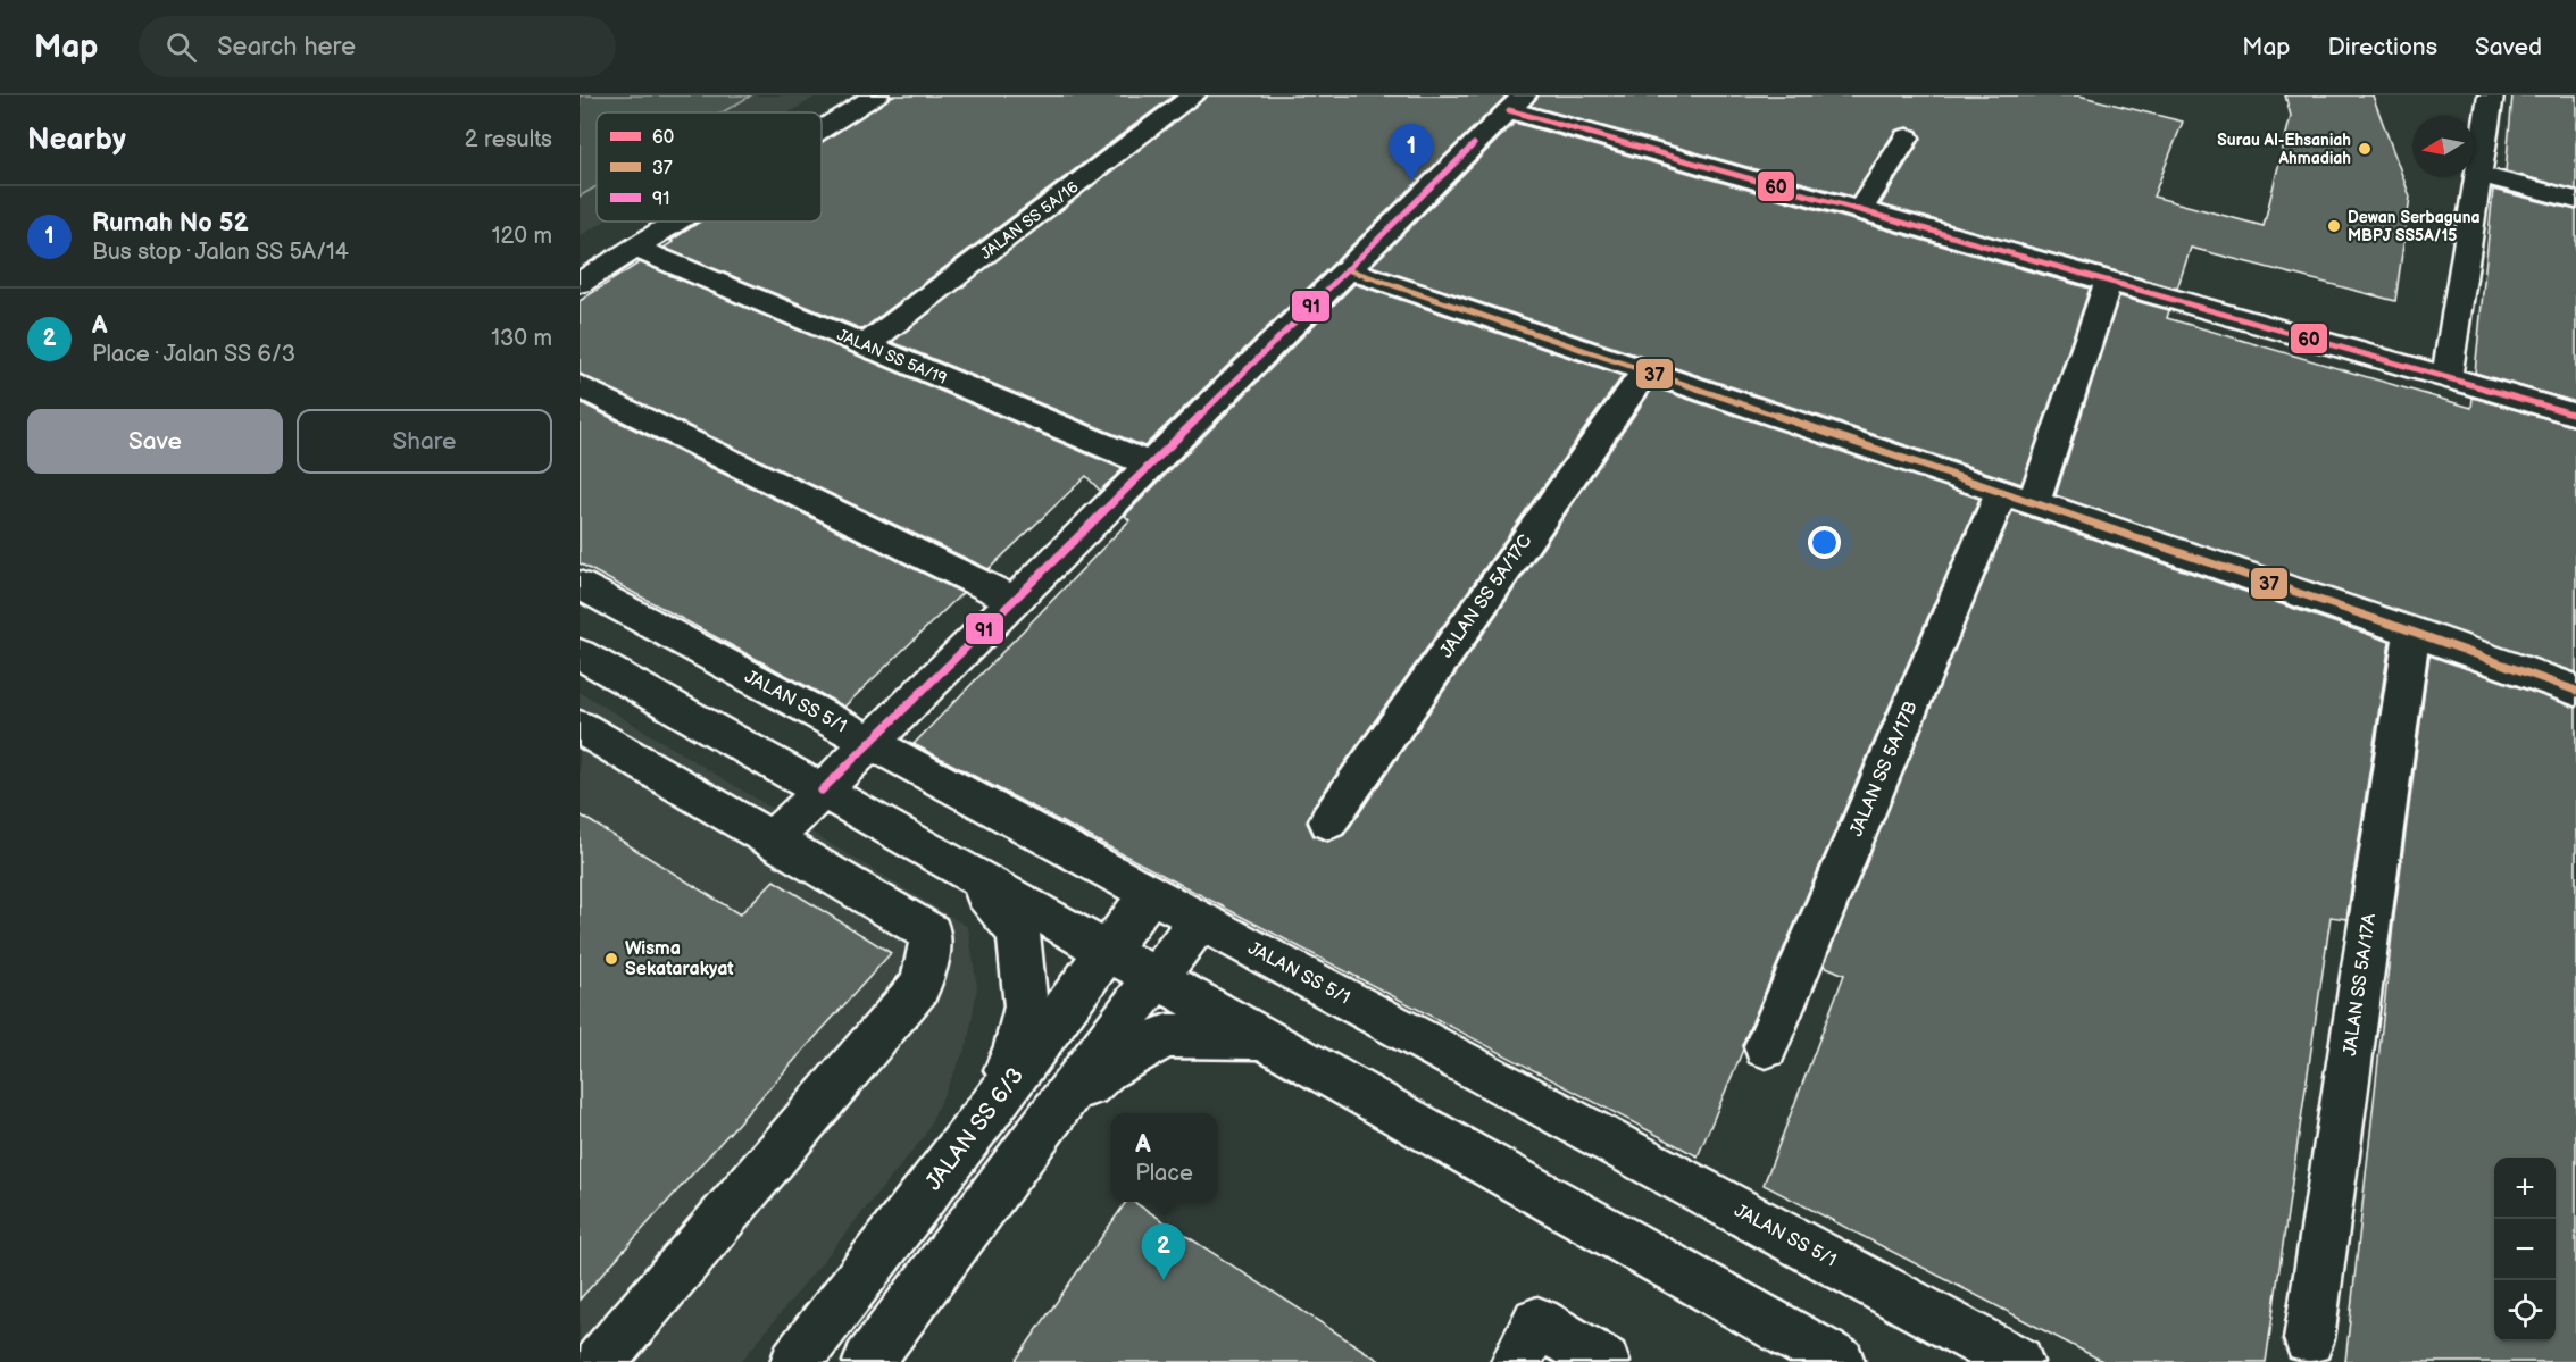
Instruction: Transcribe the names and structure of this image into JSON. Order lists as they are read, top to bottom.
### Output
{
  "streets": {
    "street": [
      "JALAN SS 5A/16",
      "JALAN SS 5A/19",
      "JALAN SS 5A/17C",
      "JALAN SS 5/1",
      "JALAN SS 5A/17B",
      "JALAN SS 5A/17A",
      "JALAN SS 6/3"
    ]
  },
  "crossings": [
    ["JALAN SS 5A/16", "JALAN SS 5A/19"],
    ["JALAN SS 5/1", "JALAN SS 6/3"]
  ],
  "places": ["Surau Al-Ehsaniah Ahmadiah", "Dewan Serbaguna MBPJ SS5A/15", "Wisma Sekatarakyat"],
  "lines": ["transit line 60", "transit line 91", "transit line 37"],
  "legend": ["60", "37", "91"],
  "north": "left",
  "page": {
    "header": "Map",
    "search": "Search here",
    "nav": ["Map", "Directions", "Saved"],
    "heading": ["Nearby", "2 results"],
    "pins": ["1", "2"],
    "list": [
      {
        "mark": "1",
        "name": "Rumah No 52",
        "note": "Bus stop · Jalan SS 5A/14",
        "value": "120 m"
      },
      {
        "mark": "2",
        "name": "A",
        "note": "Place · Jalan SS 6/3",
        "value": "130 m"
      }
    ],
    "buttons": ["Save", "Share"],
    "popup": ["A", "Place"],
    "map_buttons": ["+", "−"]
  }
}
